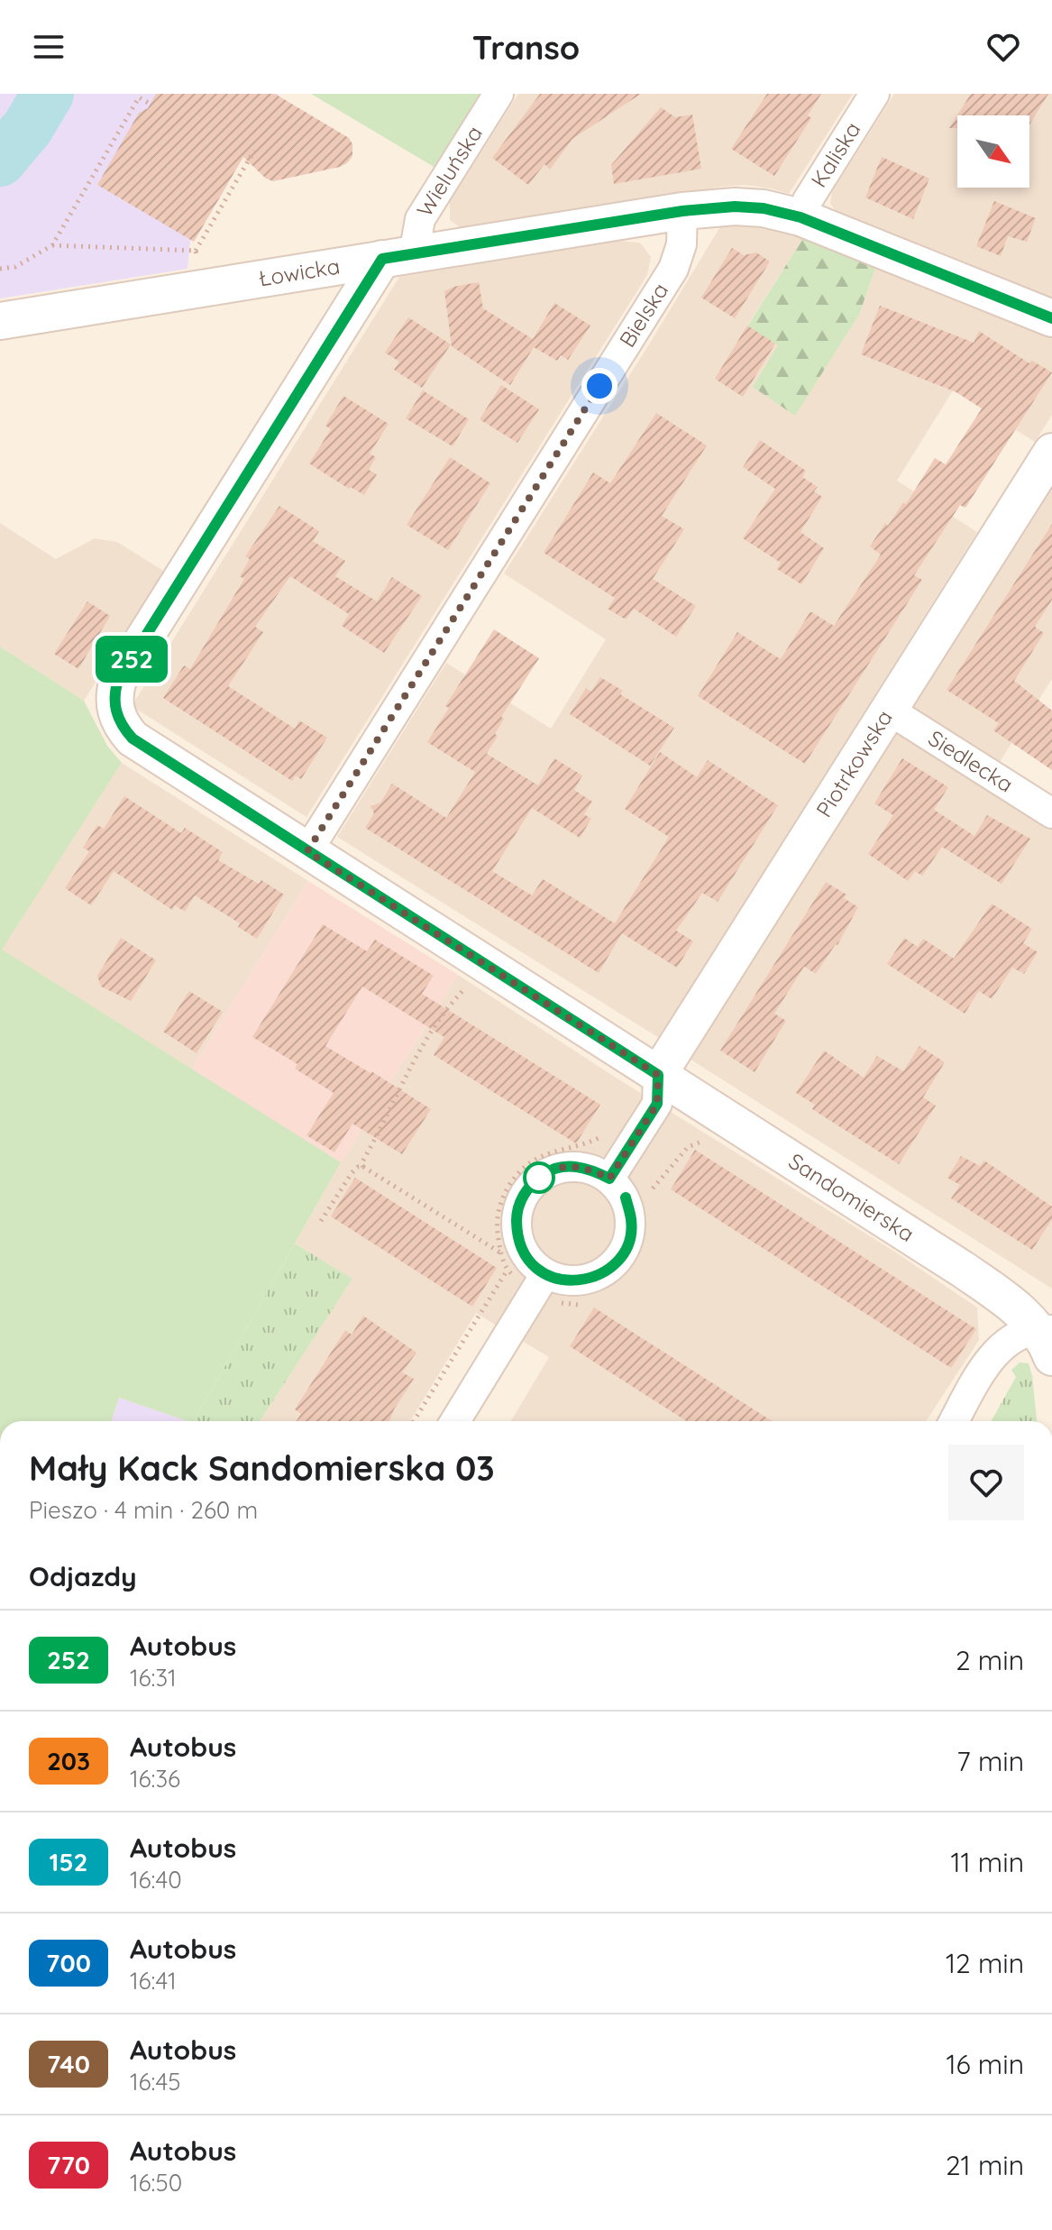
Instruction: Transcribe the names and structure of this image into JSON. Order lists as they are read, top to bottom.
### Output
{
  "streets": {
    "street": [
      "Kaliska",
      "Wieluńska",
      "Łowicka",
      "Bielska",
      "Siedlecka",
      "Piotrkowska",
      "Sandomierska"
    ]
  },
  "crossings": [
    ["Kaliska", "Łowicka"],
    ["Wieluńska", "Łowicka"],
    ["Wieluńska", "Sandomierska"],
    ["Łowicka", "Bielska"],
    ["Bielska", "Sandomierska"],
    ["Siedlecka", "Piotrkowska"],
    ["Piotrkowska", "Sandomierska"]
  ],
  "lines": ["bus line 252"],
  "north": "bottom right",
  "page": {
    "header": "Transo",
    "on_map": "252",
    "heading": [
      ["Mały Kack Sandomierska 03", "Pieszo · 4 min · 260 m"],
      "Odjazdy"
    ],
    "list": [
      {
        "mark": "252",
        "name": "Autobus",
        "note": "16:31",
        "value": "2 min"
      },
      {
        "mark": "203",
        "name": "Autobus",
        "note": "16:36",
        "value": "7 min"
      },
      {
        "mark": "152",
        "name": "Autobus",
        "note": "16:40",
        "value": "11 min"
      },
      {
        "mark": "700",
        "name": "Autobus",
        "note": "16:41",
        "value": "12 min"
      },
      {
        "mark": "740",
        "name": "Autobus",
        "note": "16:45",
        "value": "16 min"
      },
      {
        "mark": "770",
        "name": "Autobus",
        "note": "16:50",
        "value": "21 min"
      }
    ]
  }
}
